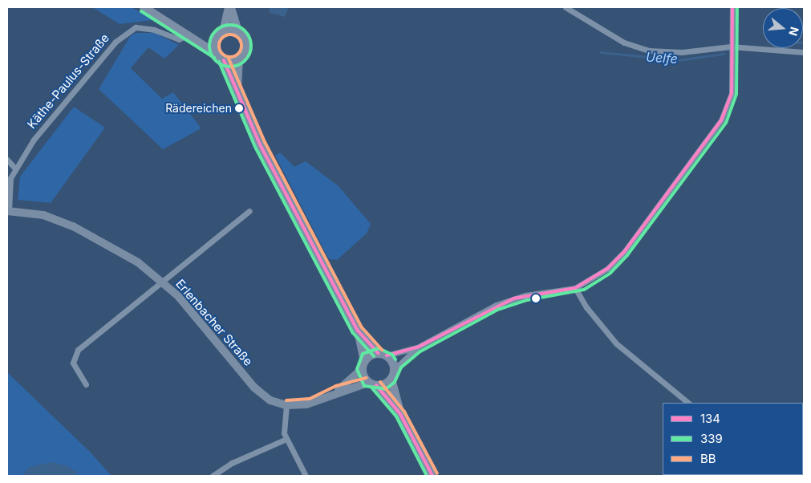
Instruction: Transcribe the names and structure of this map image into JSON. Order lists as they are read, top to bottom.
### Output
{
  "streets": {
    "street": ["Käthe-Paulus-Straße", "Erlenbacher Straße"]
  },
  "crossings": [
    ["Käthe-Paulus-Straße", "Erlenbacher Straße"]
  ],
  "water": ["Uelfe"],
  "places": ["Rädereichen"],
  "lines": ["transit line 134", "transit line 339", "transit line BB"],
  "legend": ["134", "339", "BB"],
  "north": "right"
}
